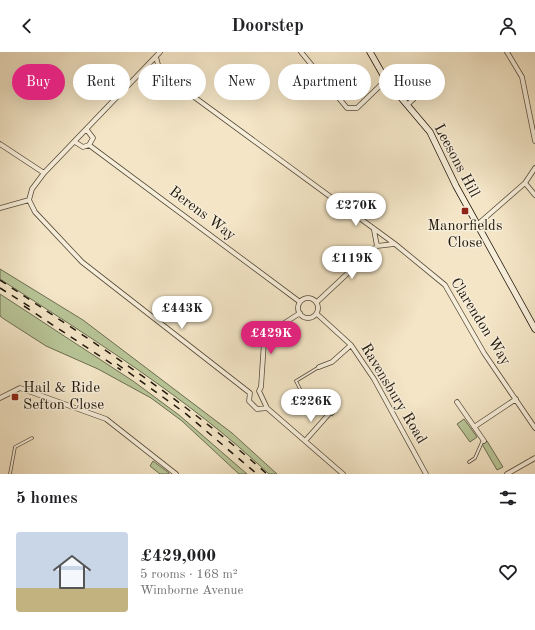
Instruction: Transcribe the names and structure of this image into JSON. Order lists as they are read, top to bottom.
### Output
{
  "streets": {
    "street": [
      "Leesons Hill",
      "Berens Way",
      "Clarendon Way",
      "Ravensbury Road"
    ]
  },
  "crossings": [
    ["Berens Way", "Ravensbury Road"]
  ],
  "places": {
    "transit": ["Manorfields Close", "Hail & Ride Sefton Close"]
  },
  "page": {
    "header": "Doorstep",
    "chip": [
      "Buy",
      "Rent",
      "Filters",
      "New",
      "Apartment",
      "House"
    ],
    "price": [
      "£270K",
      "£119K",
      "£443K",
      "£429K",
      "£226K"
    ],
    "heading": "5 homes",
    "list": [
      {
        "name": "£429,000",
        "note": "5 rooms · 168 m² · Wimborne Avenue"
      }
    ]
  }
}
